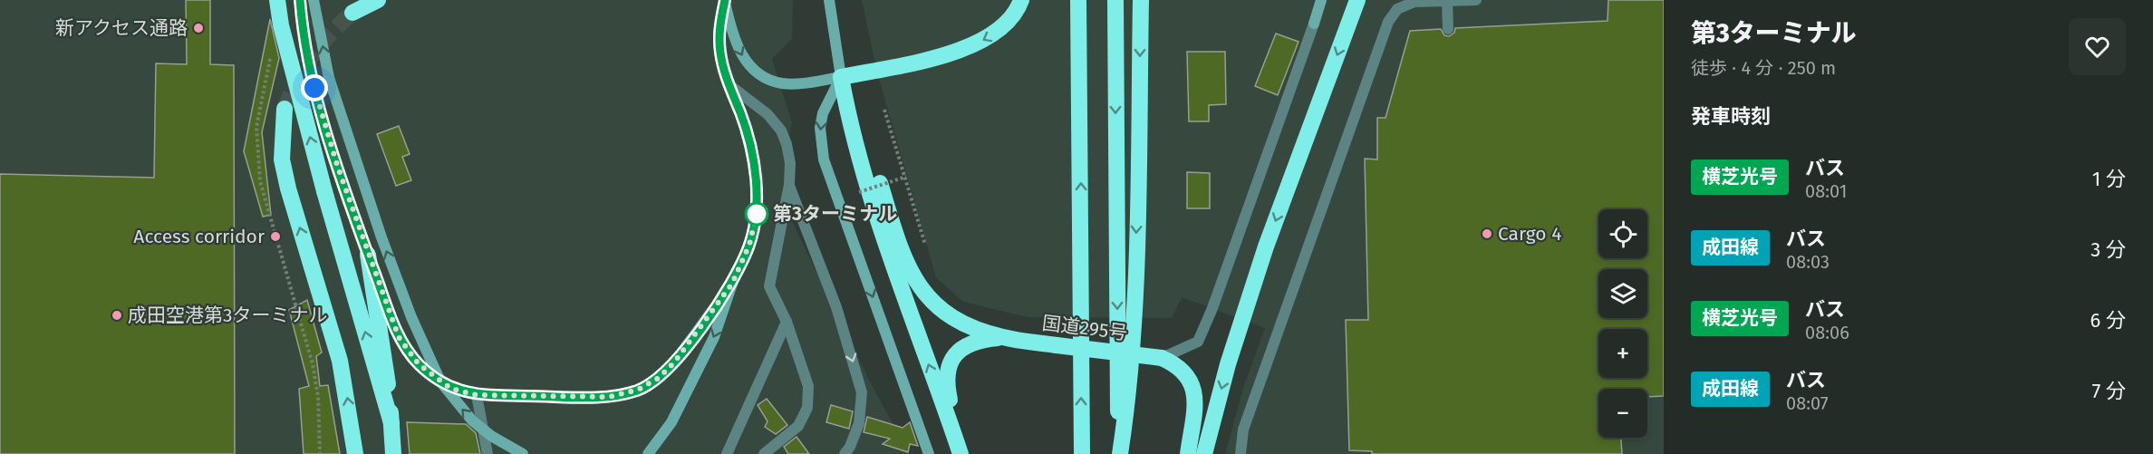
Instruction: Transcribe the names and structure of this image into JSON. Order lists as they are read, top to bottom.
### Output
{
  "streets": {
    "highway": ["国道295号"]
  },
  "places": [
    "新アクセス通路",
    "第3ターミナル",
    "Cargo 4",
    "Access corridor",
    "成田空港第3ターミナル"
  ],
  "lines": ["bus line 横芝光号"],
  "page": {
    "heading": [
      ["第3ターミナル", "徒歩 · 4 分 · 250 m"],
      "発車時刻"
    ],
    "list": [
      {
        "mark": "横芝光号",
        "name": "バス",
        "note": "08:01",
        "value": "1 分"
      },
      {
        "mark": "成田線",
        "name": "バス",
        "note": "08:03",
        "value": "3 分"
      },
      {
        "mark": "横芝光号",
        "name": "バス",
        "note": "08:06",
        "value": "6 分"
      },
      {
        "mark": "成田線",
        "name": "バス",
        "note": "08:07",
        "value": "7 分"
      }
    ],
    "map_buttons": ["+", "−"]
  }
}
